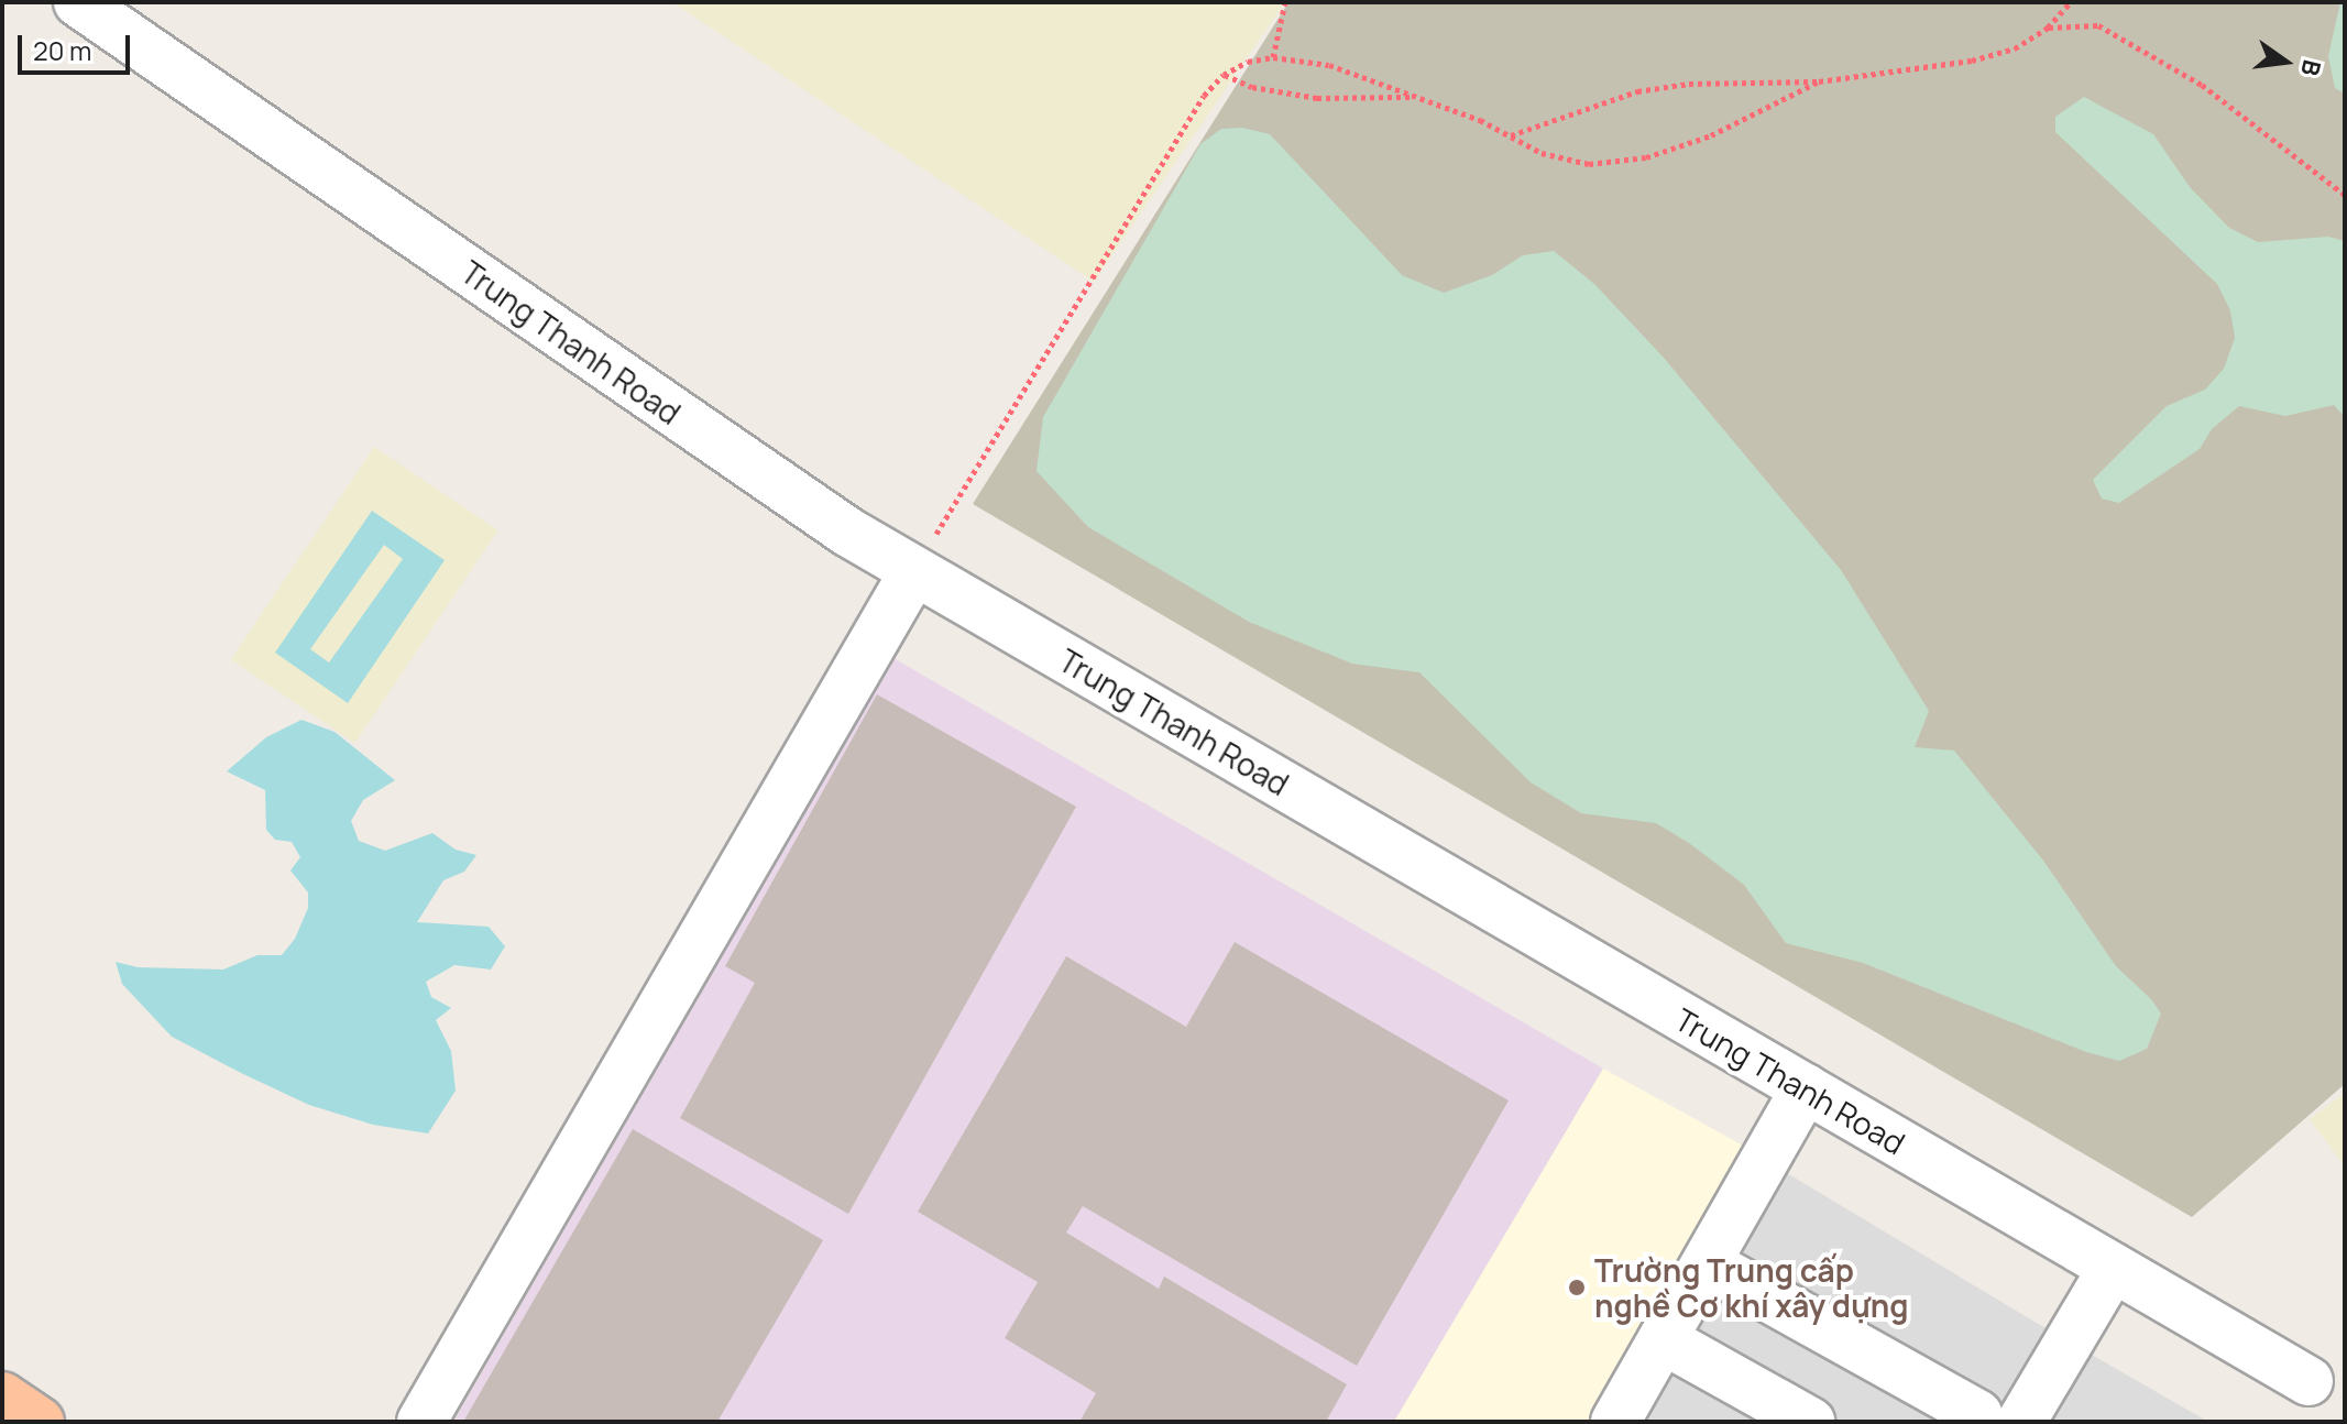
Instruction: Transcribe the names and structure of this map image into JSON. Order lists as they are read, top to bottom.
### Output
{
  "streets": {
    "street": ["Trung Thanh Road"]
  },
  "places": ["Trường Trung cấp nghề Cơ khí xây dựng"],
  "scale_bar": "20 m",
  "north": "right"
}
